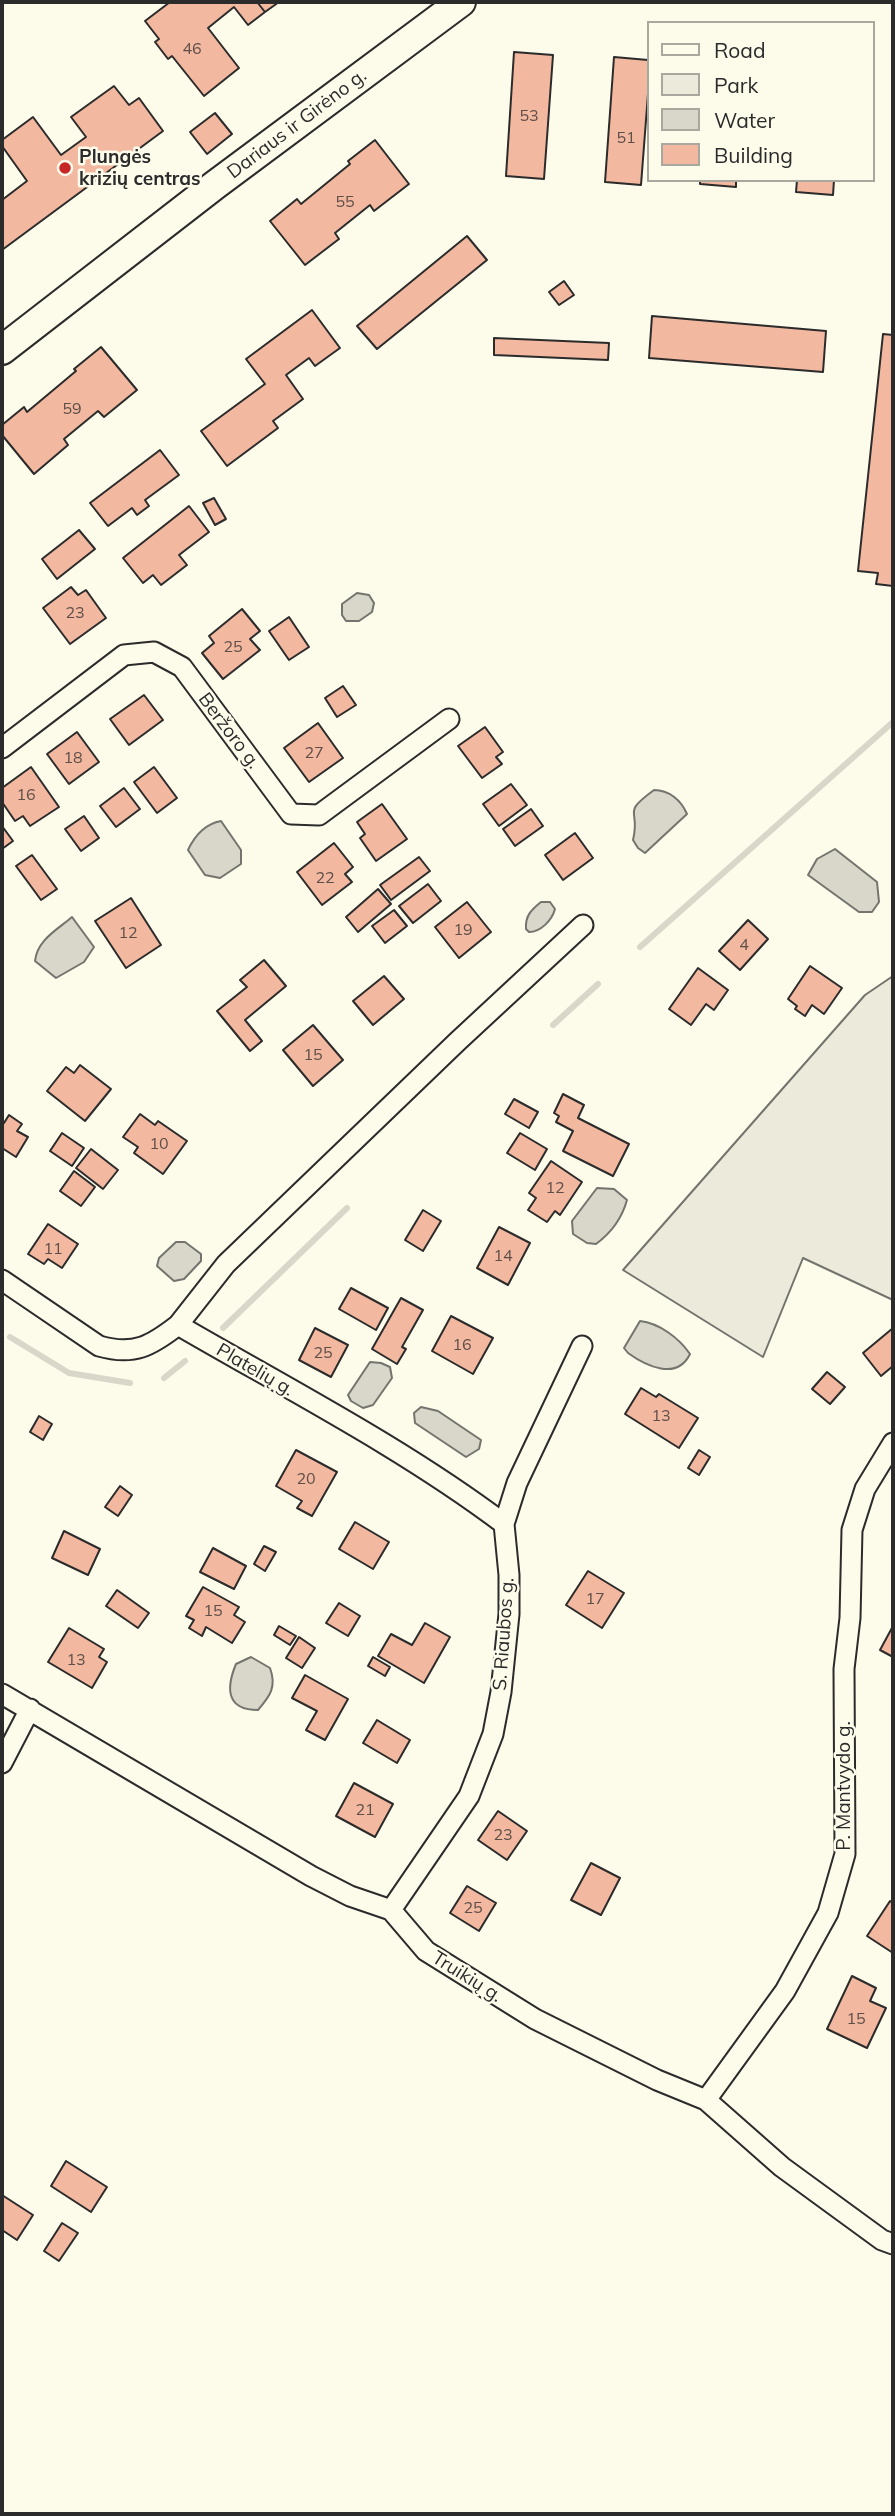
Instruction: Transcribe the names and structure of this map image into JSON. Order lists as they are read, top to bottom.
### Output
{
  "streets": {
    "main road": ["Dariaus ir Girėno g."],
    "street": [
      "Beržoro g.",
      "Platelių g.",
      "S. Riaubos g.",
      "P. Mantvydo g.",
      "Truikių g."
    ]
  },
  "crossings": [
    ["Platelių g.", "S. Riaubos g."],
    ["S. Riaubos g.", "Truikių g."],
    ["P. Mantvydo g.", "Truikių g."]
  ],
  "places": ["Plungės krizių centras"],
  "house_numbers": [
    "46",
    "53",
    "51",
    "55",
    "59",
    "23",
    "25",
    "27",
    "18",
    "16",
    "22",
    "19",
    "12",
    "4",
    "15",
    "10",
    "12",
    "11",
    "14",
    "16",
    "25",
    "13",
    "20",
    "17",
    "15",
    "13",
    "21",
    "23",
    "25",
    "15"
  ],
  "legend": [
    "Road",
    "Park",
    "Water",
    "Building"
  ]
}
